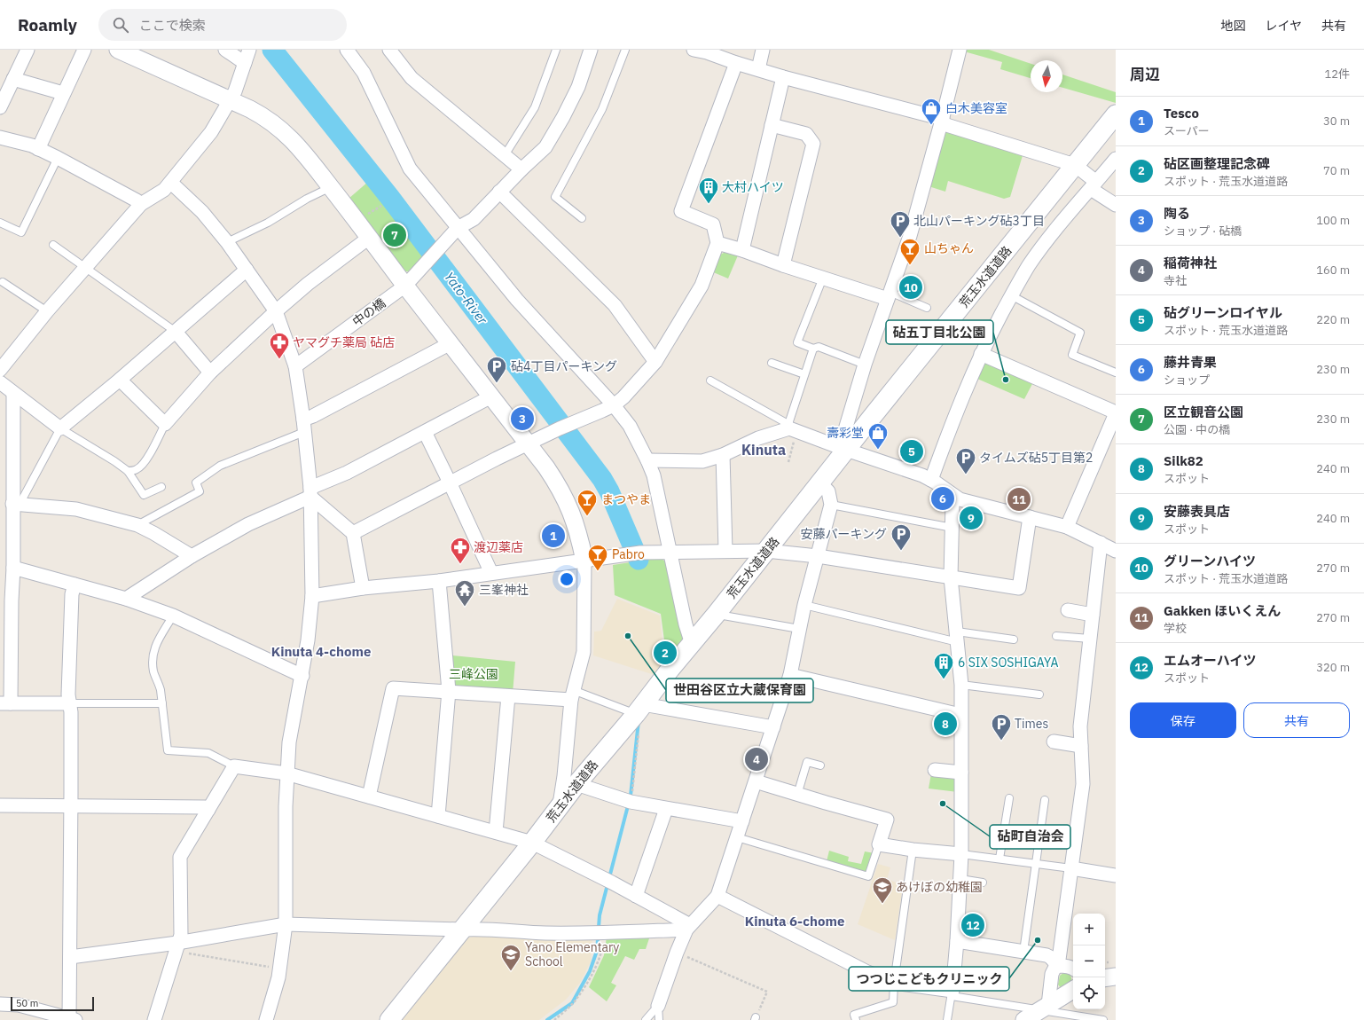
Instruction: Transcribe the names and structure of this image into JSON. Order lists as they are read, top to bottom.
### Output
{
  "streets": {
    "main road": ["荒玉水道道路"],
    "street": ["中の橋"]
  },
  "districts": ["Kinuta", "Kinuta 4-chome", "Kinuta 6-chome"],
  "water": ["Yato-River"],
  "parks": ["三峰公園"],
  "places": {
    "shop": ["白木美容室", "壽彩堂"],
    "building": ["大村ハイツ", "6 SIX SOSHIGAYA"],
    "parking": [
      "北山パーキング砧3丁目",
      "砧4丁目パーキング",
      "タイムズ砧5丁目第2",
      "安藤パーキング",
      "Times"
    ],
    "bar": ["山ちゃん", "まつやま", "Pabro"],
    "pharmacy": ["ヤマグチ薬局 砧店", "渡辺薬店"],
    "other": [
      "砧五丁目北公園",
      "世田谷区立大蔵保育園",
      "砧町自治会",
      "つつじこどもクリニック"
    ],
    "temple": ["三峯神社"],
    "school or university": ["あけぼの幼稚園", "Yano Elementary School"]
  },
  "scale_bar": "50 m",
  "north": "bottom",
  "page": {
    "header": "Roamly",
    "search": "ここで検索",
    "nav": ["地図", "レイヤ", "共有"],
    "heading": ["周辺", "12件"],
    "list": [
      {
        "mark": "1",
        "name": "Tesco",
        "note": "スーパー",
        "value": "30 m"
      },
      {
        "mark": "2",
        "name": "砧区画整理記念碑",
        "note": "スポット · 荒玉水道道路",
        "value": "70 m"
      },
      {
        "mark": "3",
        "name": "陶る",
        "note": "ショップ · 砧橋",
        "value": "100 m"
      },
      {
        "mark": "4",
        "name": "稲荷神社",
        "note": "寺社",
        "value": "160 m"
      },
      {
        "mark": "5",
        "name": "砧グリーンロイヤル",
        "note": "スポット · 荒玉水道道路",
        "value": "220 m"
      },
      {
        "mark": "6",
        "name": "藤井青果",
        "note": "ショップ",
        "value": "230 m"
      },
      {
        "mark": "7",
        "name": "区立観音公園",
        "note": "公園 · 中の橋",
        "value": "230 m"
      },
      {
        "mark": "8",
        "name": "Silk82",
        "note": "スポット",
        "value": "240 m"
      },
      {
        "mark": "9",
        "name": "安藤表具店",
        "note": "スポット",
        "value": "240 m"
      },
      {
        "mark": "10",
        "name": "グリーンハイツ",
        "note": "スポット · 荒玉水道道路",
        "value": "270 m"
      },
      {
        "mark": "11",
        "name": "Gakken ほいくえん",
        "note": "学校",
        "value": "270 m"
      },
      {
        "mark": "12",
        "name": "エムオーハイツ",
        "note": "スポット",
        "value": "320 m"
      }
    ],
    "pins": [
      "7",
      "10",
      "3",
      "5",
      "6",
      "11",
      "9",
      "1",
      "2",
      "8",
      "4",
      "12"
    ],
    "buttons": ["保存", "共有"],
    "map_buttons": ["+", "−"],
    "scale": "50 m"
  }
}
